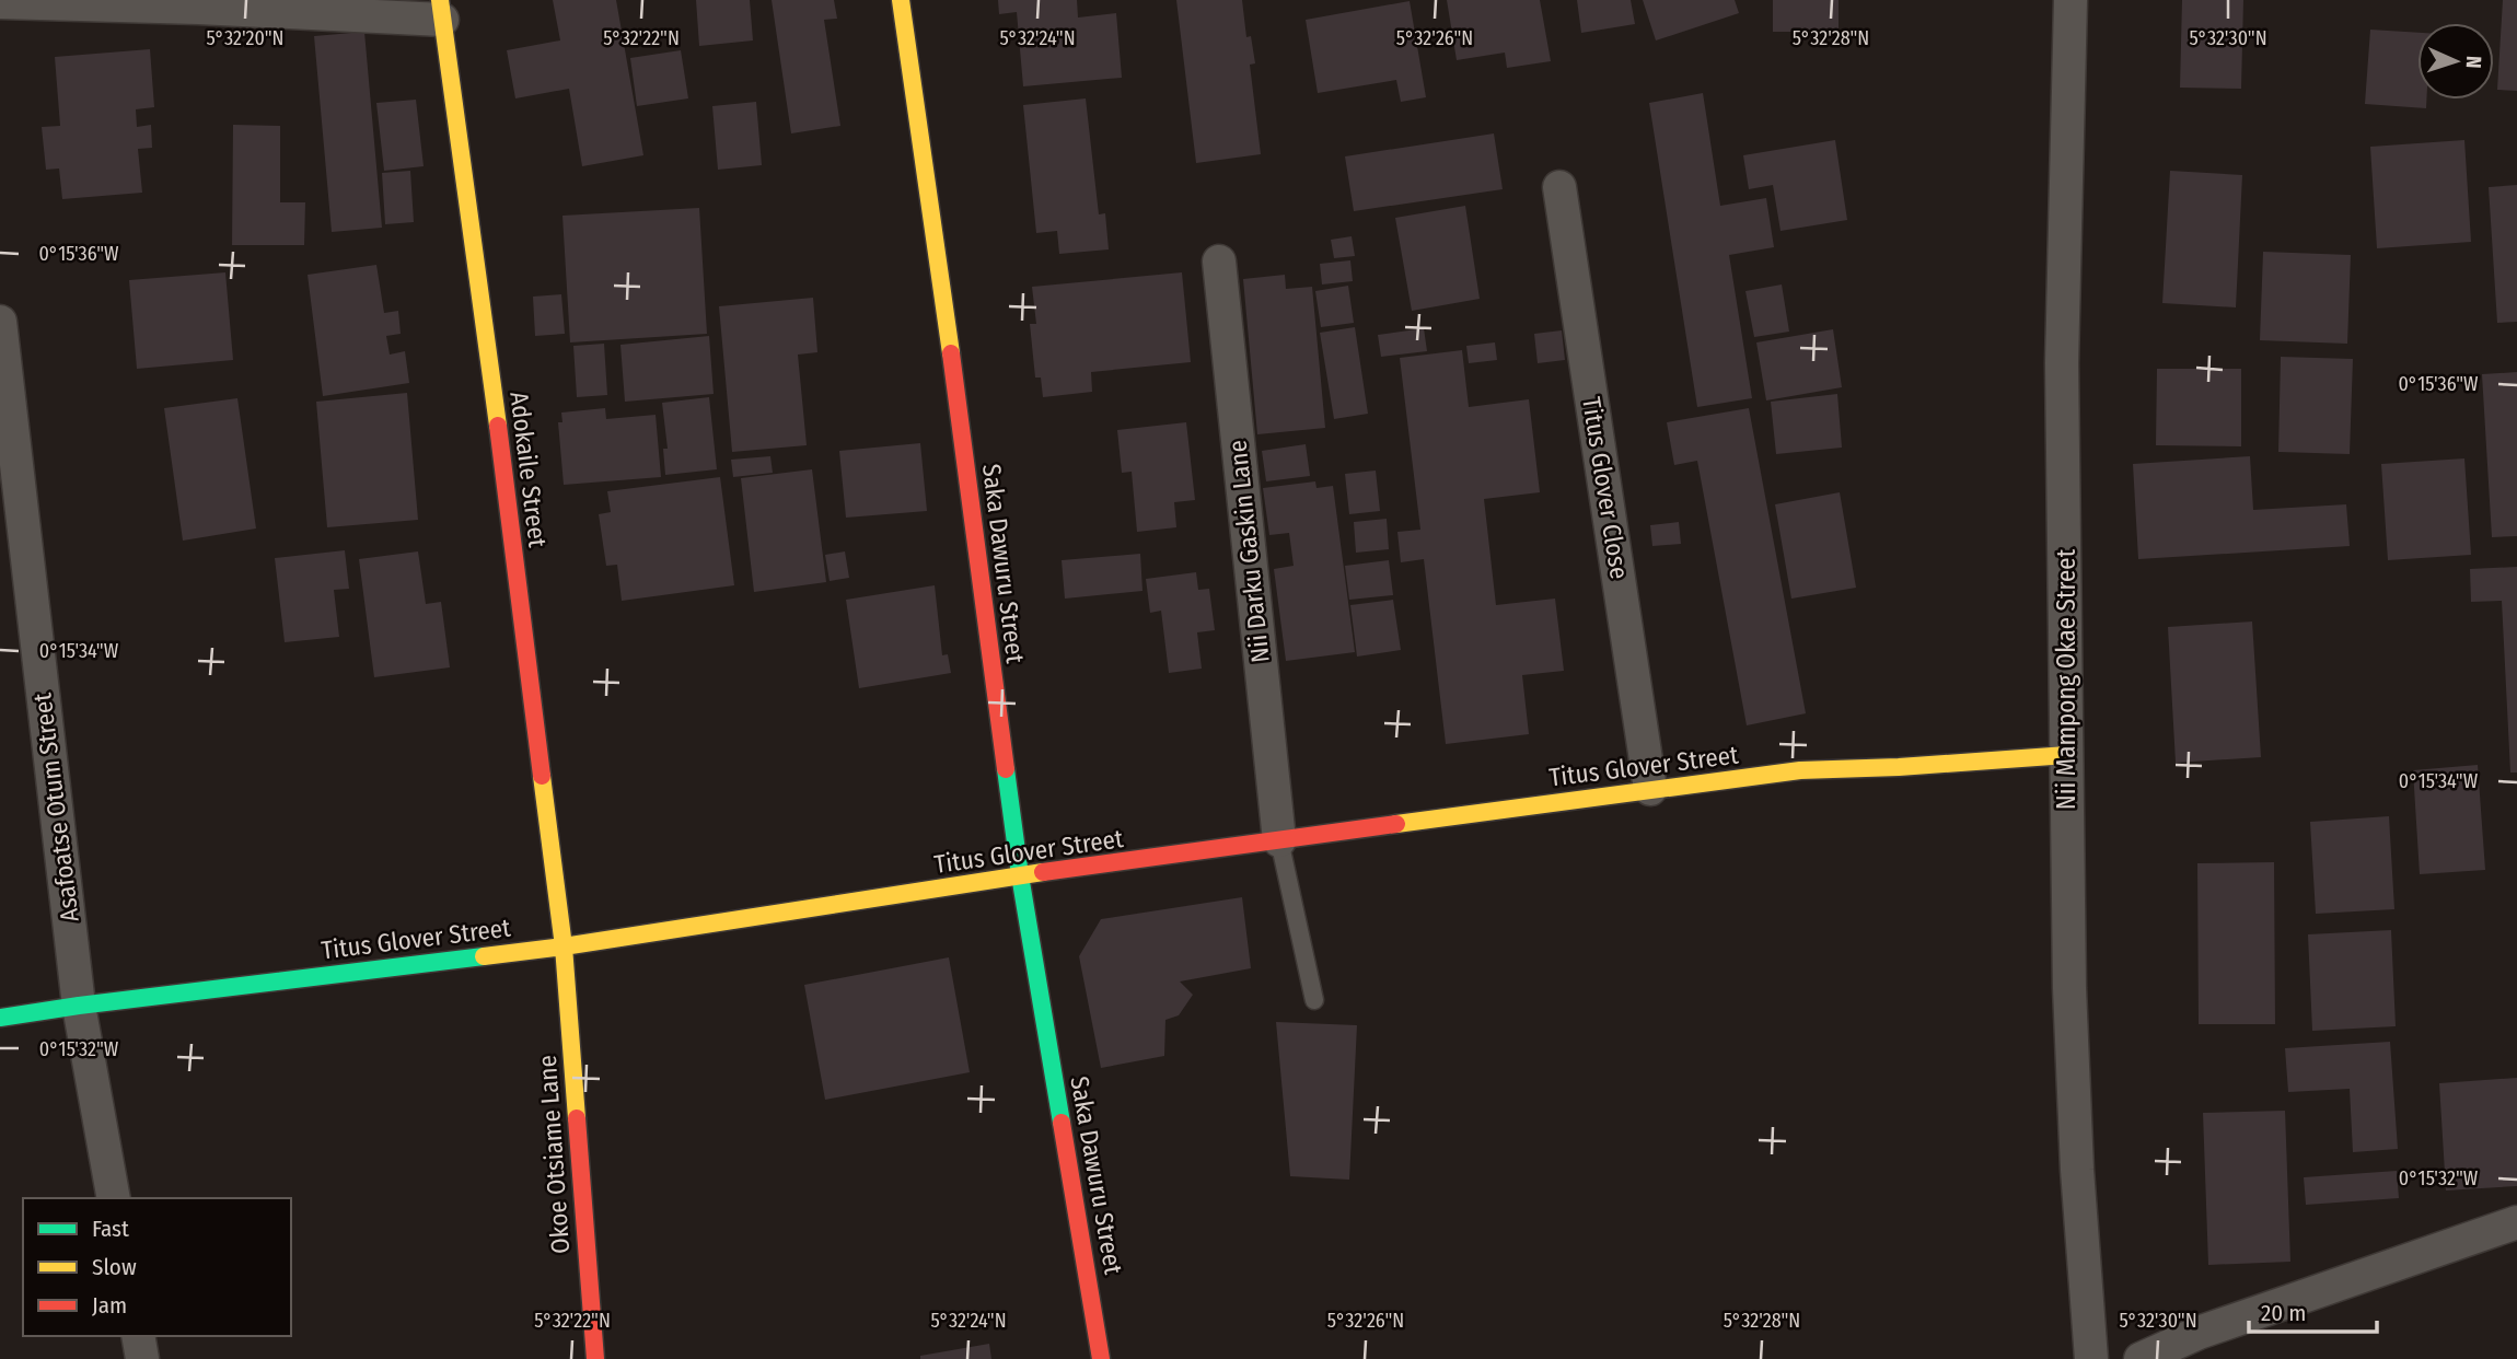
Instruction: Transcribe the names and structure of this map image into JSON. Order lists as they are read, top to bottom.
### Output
{
  "streets": {
    "street": [
      "Adokaile Street",
      "Titus Glover Close",
      "Nii Darku Gaskin Lane",
      "Saka Dawuru Street",
      "Nii Mampong Okae Street",
      "Titus Glover Street",
      "Asafoatse Otum Street",
      "Okoe Otsiame Lane"
    ]
  },
  "crossings": [
    ["Adokaile Street", "Titus Glover Street"],
    ["Adokaile Street", "Okoe Otsiame Lane"],
    ["Titus Glover Close", "Titus Glover Street"],
    ["Nii Darku Gaskin Lane", "Titus Glover Street"],
    ["Saka Dawuru Street", "Titus Glover Street"],
    ["Nii Mampong Okae Street", "Titus Glover Street"],
    ["Titus Glover Street", "Asafoatse Otum Street"],
    ["Titus Glover Street", "Okoe Otsiame Lane"]
  ],
  "legend": ["Fast", "Slow", "Jam"],
  "scale_bar": "20 m",
  "north": "right",
  "coordinates": [
    "5°32'20\"N",
    "5°32'22\"N",
    "5°32'24\"N",
    "5°32'26\"N",
    "5°32'28\"N",
    "5°32'30\"N",
    "0°15'36\"W",
    "0°15'34\"W",
    "0°15'32\"W"
  ]
}
